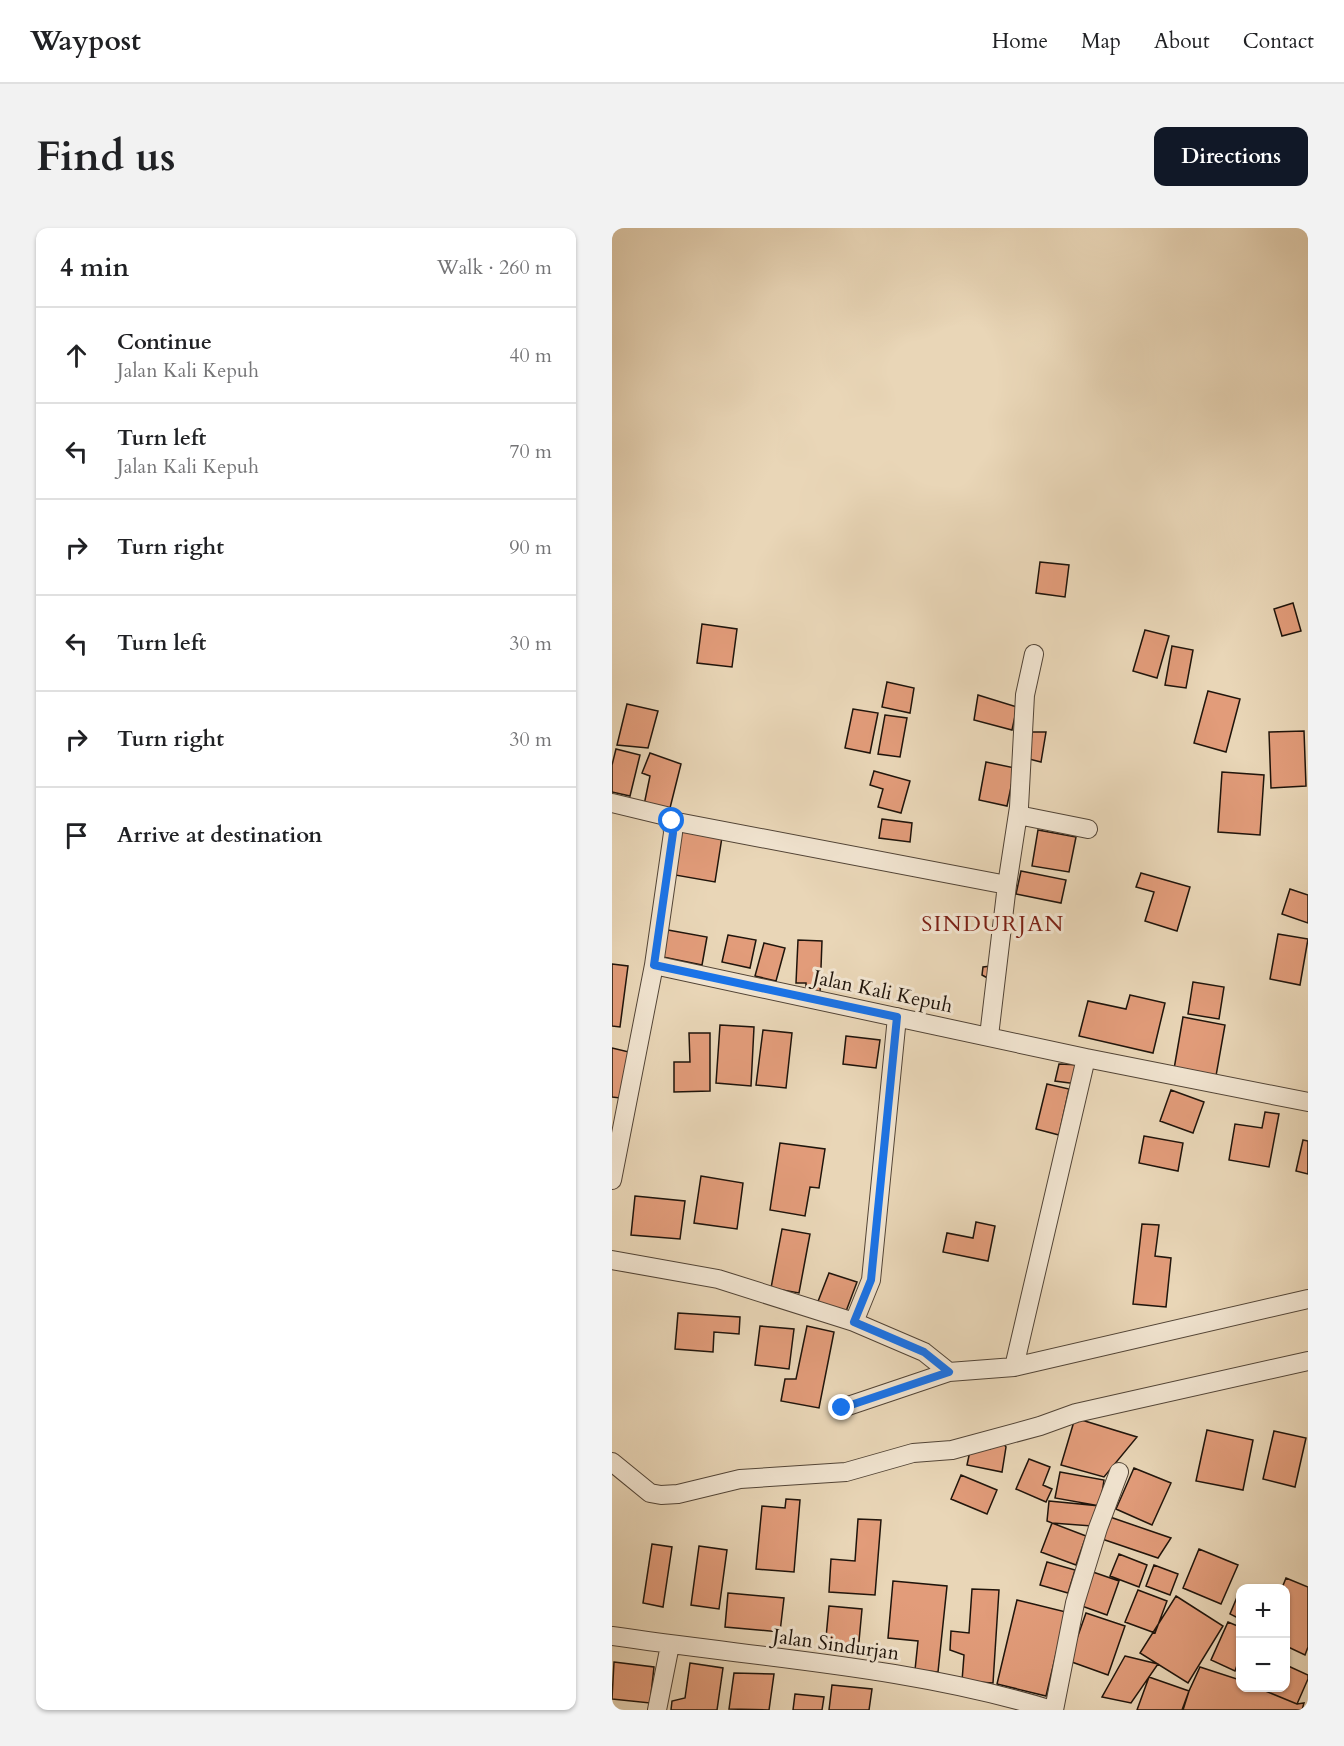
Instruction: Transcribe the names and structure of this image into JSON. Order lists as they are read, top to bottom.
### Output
{
  "streets": {
    "street": ["Jalan Kali Kepuh", "Jalan Sindurjan"]
  },
  "districts": ["SINDURJAN"],
  "page": {
    "header": "Waypost",
    "nav": [
      "Home",
      "Map",
      "About",
      "Contact"
    ],
    "buttons": "Directions",
    "title": "Find us",
    "heading": ["4 min", "Walk · 260 m"],
    "list": [
      ["Continue", "Jalan Kali Kepuh", "40 m"],
      ["Turn left", "Jalan Kali Kepuh", "70 m"],
      ["Turn right", "90 m"],
      ["Turn left", "30 m"],
      ["Turn right", "30 m"],
      "Arrive at destination"
    ],
    "map_buttons": ["+", "−"]
  }
}
